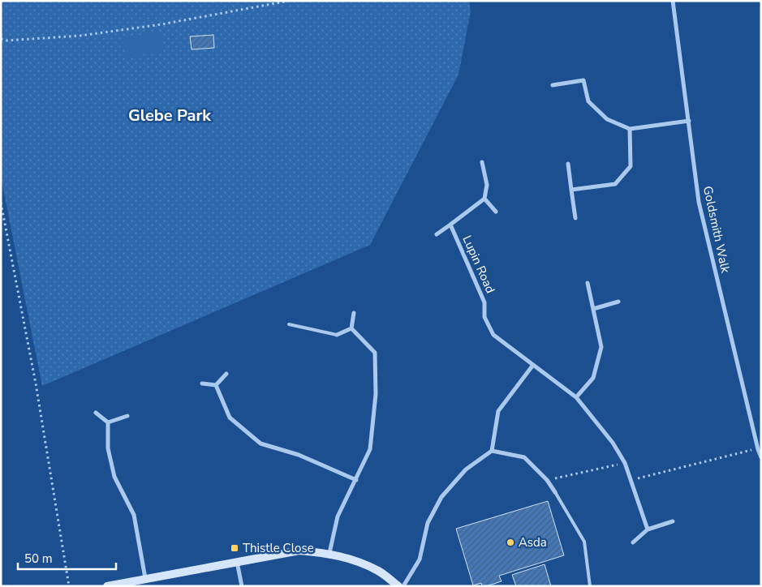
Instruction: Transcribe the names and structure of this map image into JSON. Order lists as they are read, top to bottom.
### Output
{
  "streets": {
    "street": ["Goldsmith Walk", "Lupin Road"]
  },
  "districts": ["Glebe Park"],
  "places": {
    "other": ["Asda"],
    "transit": ["Thistle Close"]
  },
  "scale_bar": "50 m"
}
